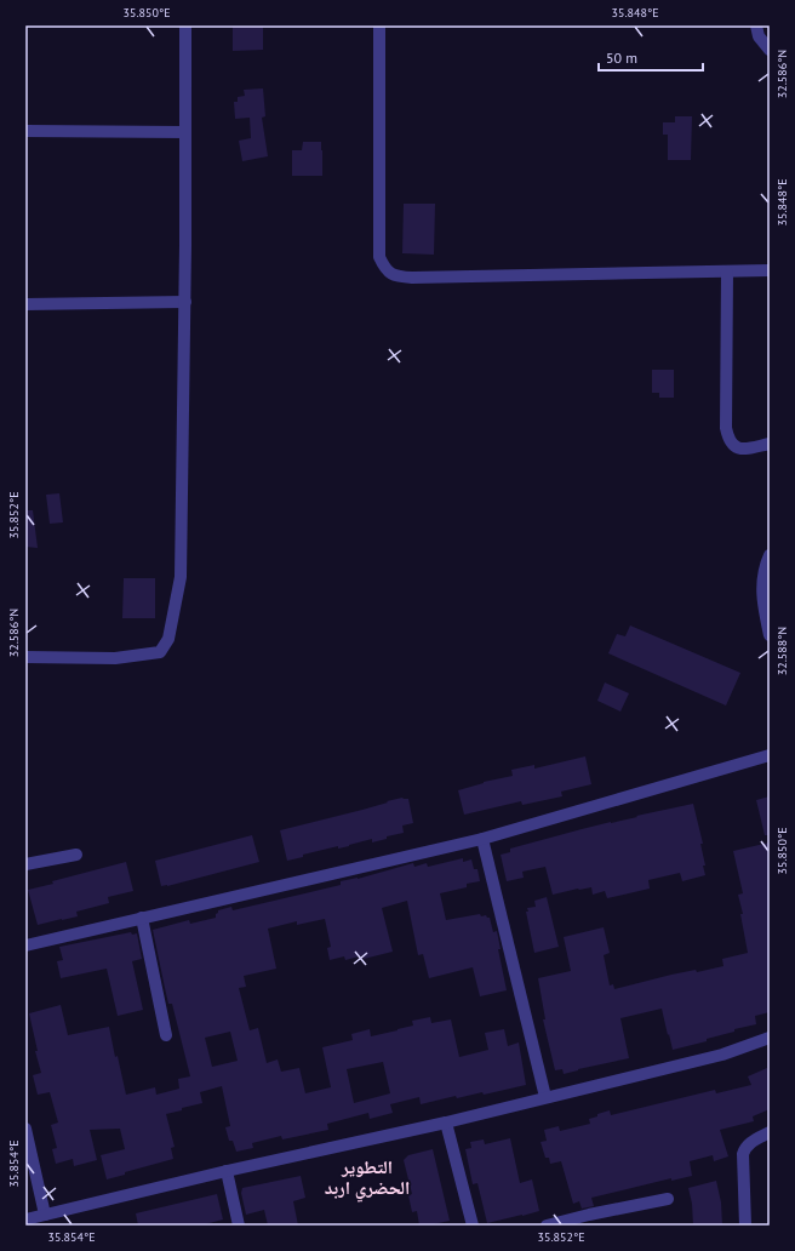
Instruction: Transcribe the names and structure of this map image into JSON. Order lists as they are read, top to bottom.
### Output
{
  "districts": ["التطوير الحضري اربد"],
  "scale_bar": "50 m",
  "coordinates": [
    "35.850°E",
    "35.848°E",
    "32.586°N",
    "35.852°E",
    "32.588°N",
    "35.854°E"
  ]
}
